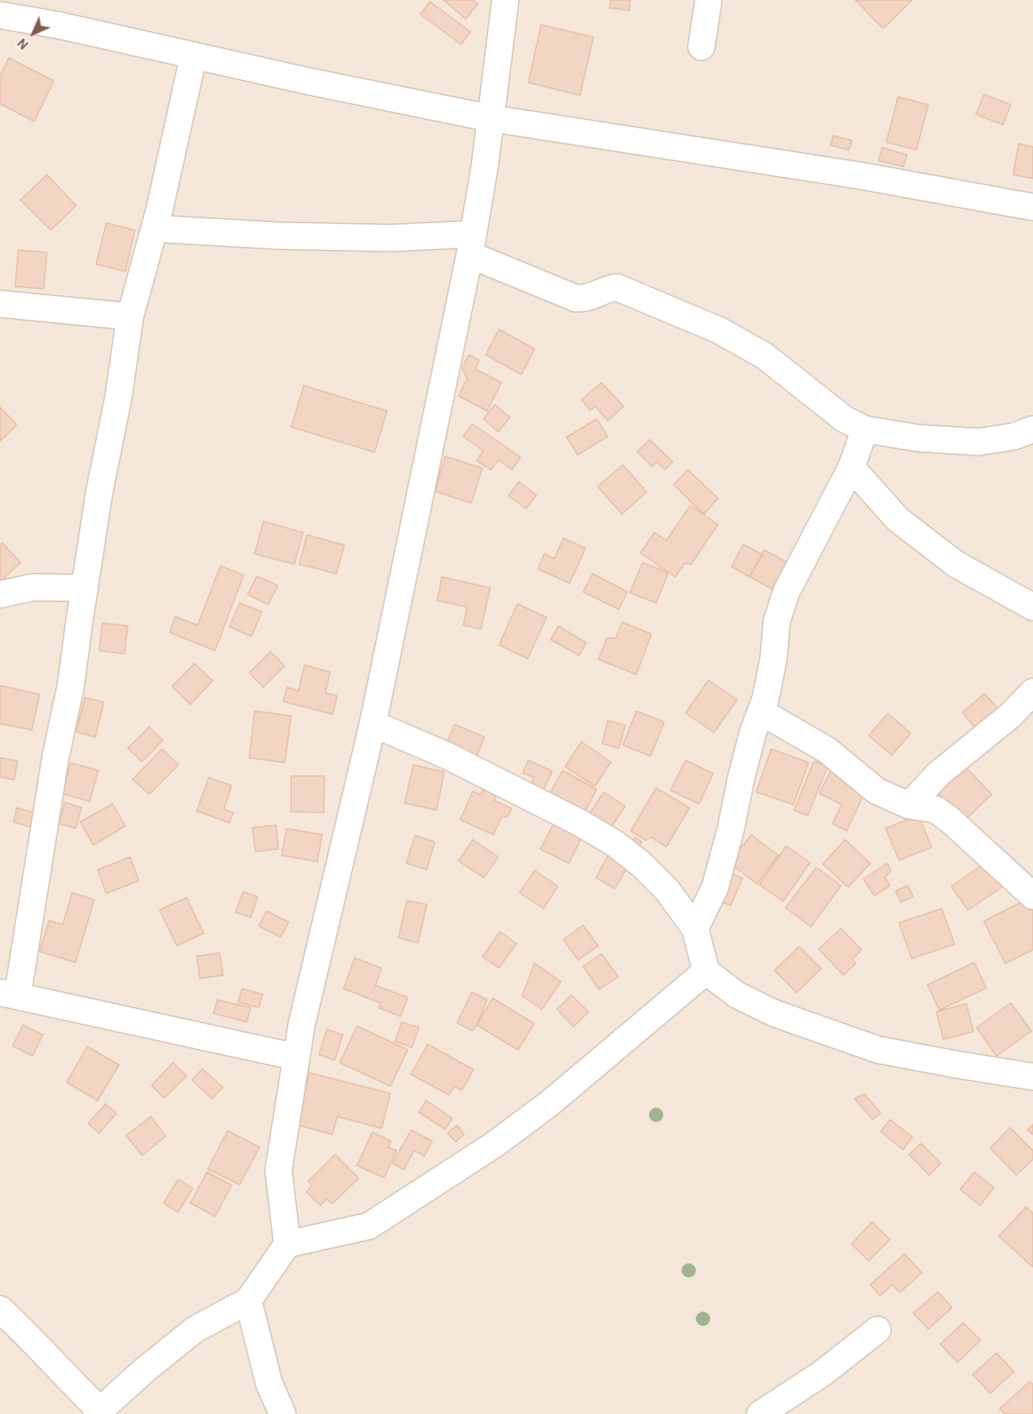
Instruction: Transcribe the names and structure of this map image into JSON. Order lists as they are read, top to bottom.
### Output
{
  "north": "bottom left"
}
